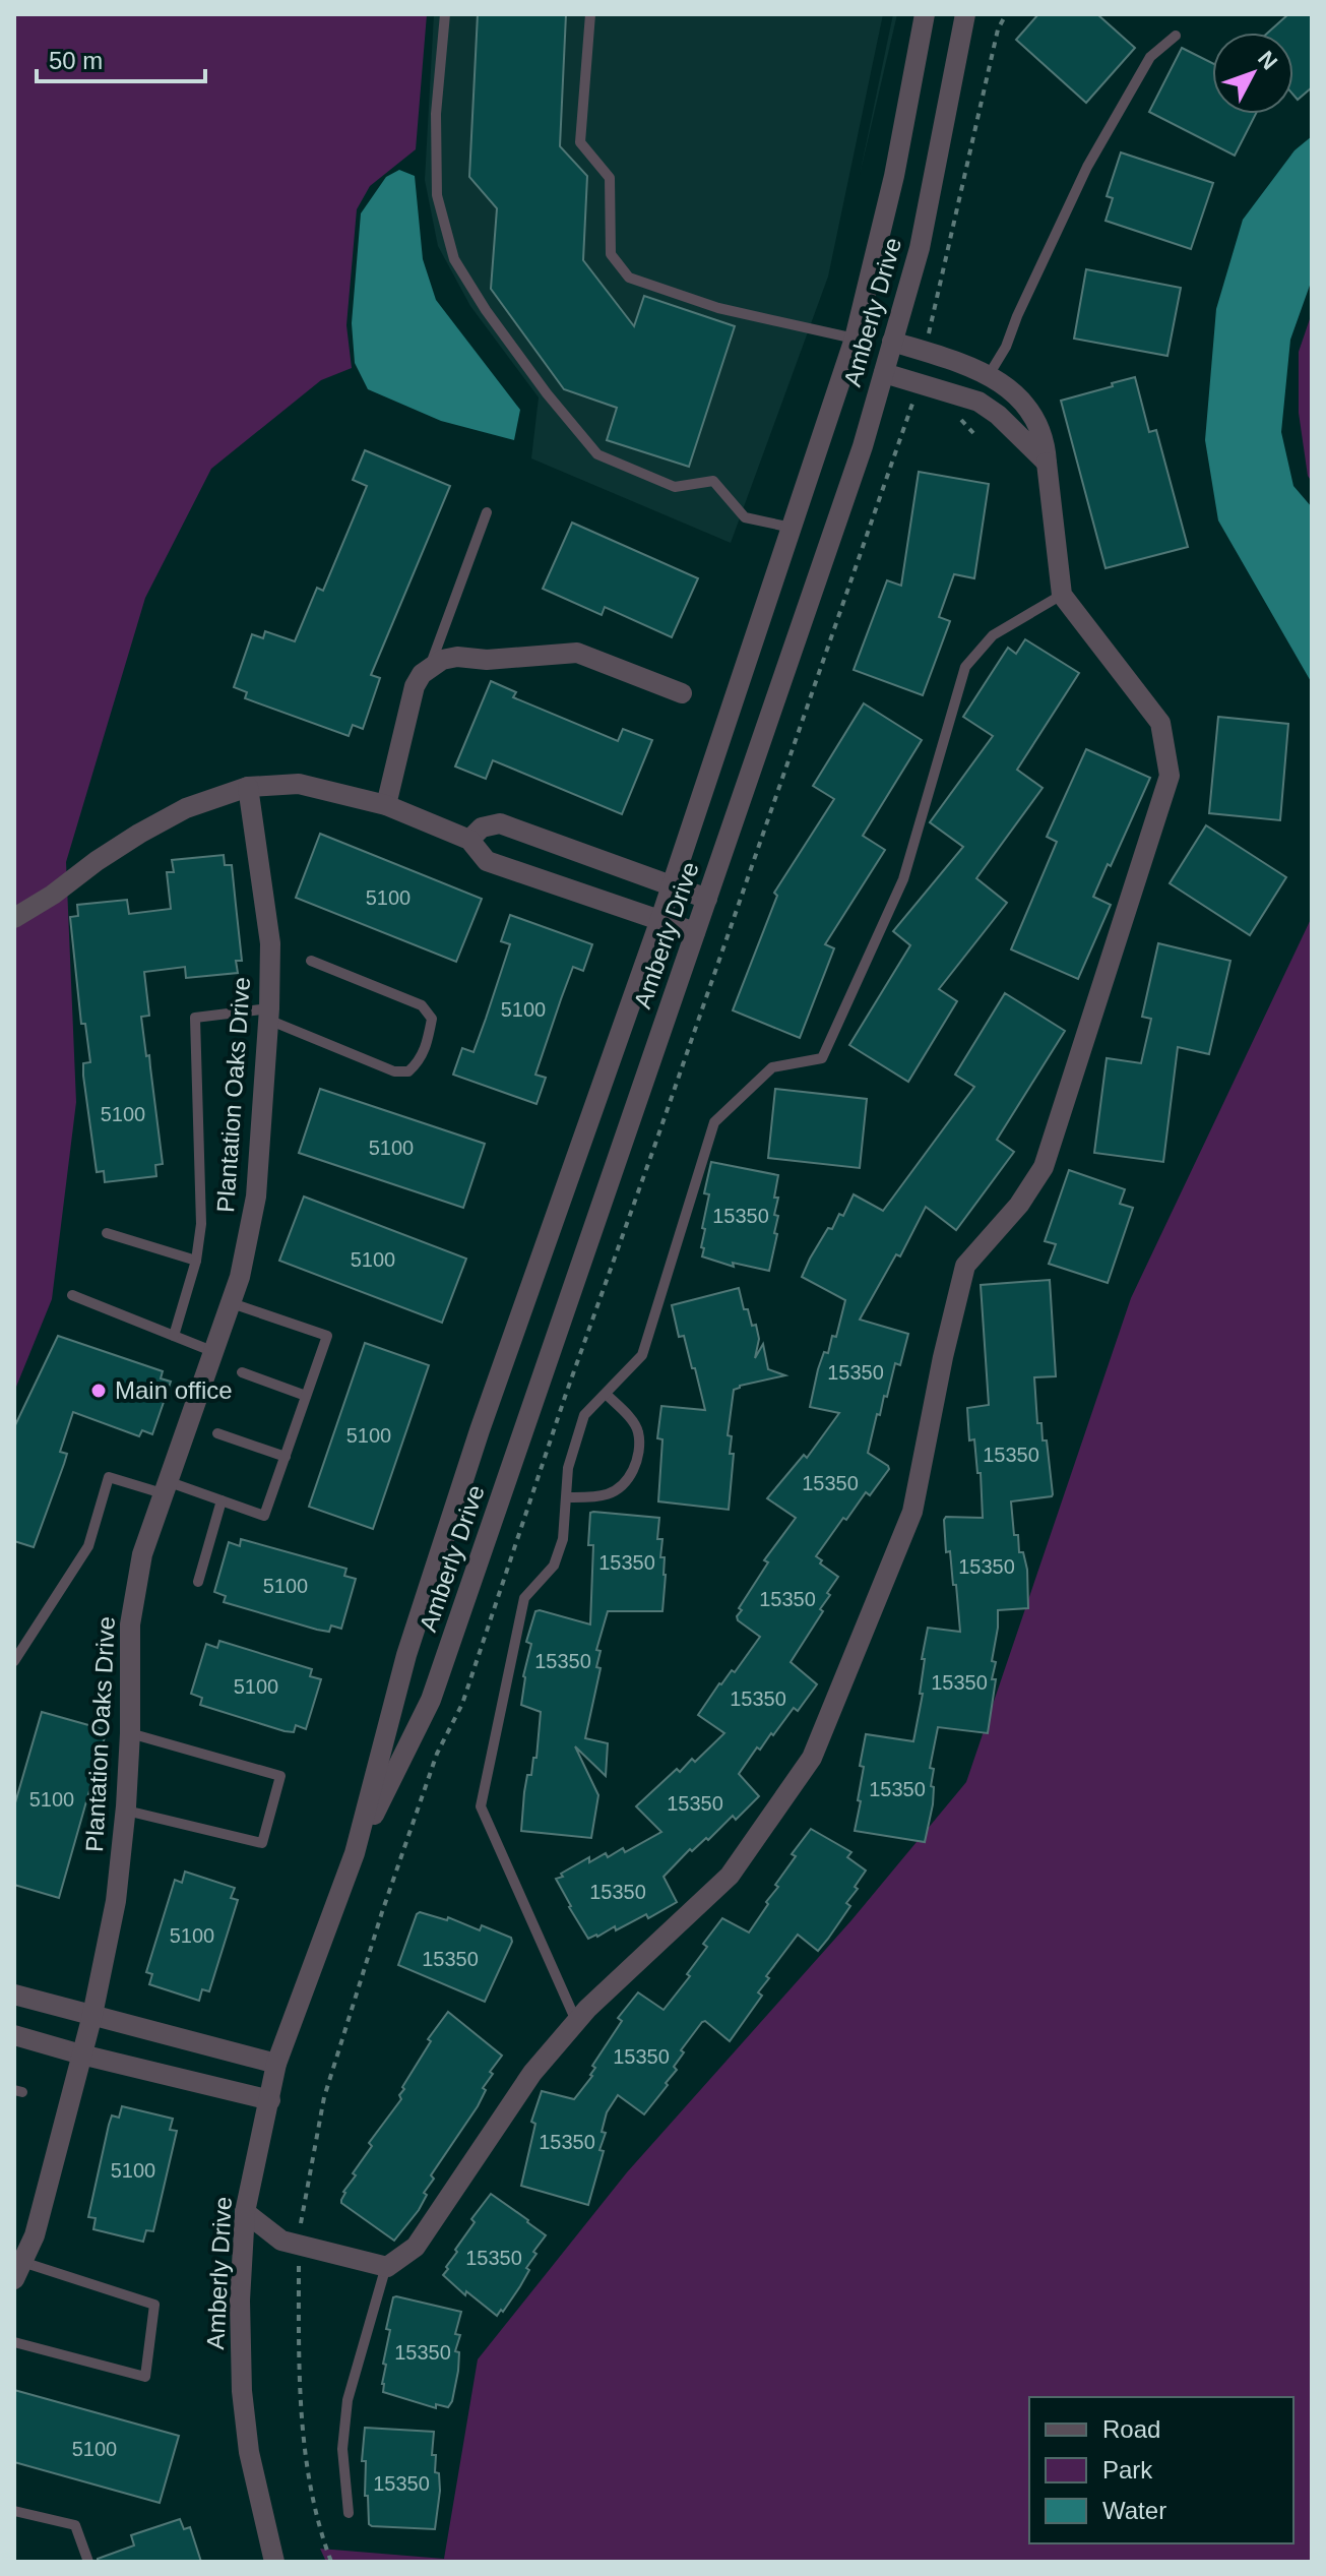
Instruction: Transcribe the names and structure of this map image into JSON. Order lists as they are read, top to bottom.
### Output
{
  "streets": {
    "street": ["Amberly Drive", "Plantation Oaks Drive"]
  },
  "places": ["Main office"],
  "house_numbers": [
    "5100",
    "5100",
    "5100",
    "5100",
    "15350",
    "5100",
    "15350",
    "5100",
    "15350",
    "15350",
    "15350",
    "15350",
    "5100",
    "15350",
    "15350",
    "15350",
    "5100",
    "15350",
    "15350",
    "5100",
    "15350",
    "15350",
    "5100",
    "15350",
    "15350",
    "15350",
    "5100",
    "15350",
    "15350",
    "5100",
    "15350"
  ],
  "legend": ["Road", "Park", "Water"],
  "scale_bar": "50 m",
  "north": "top right"
}
